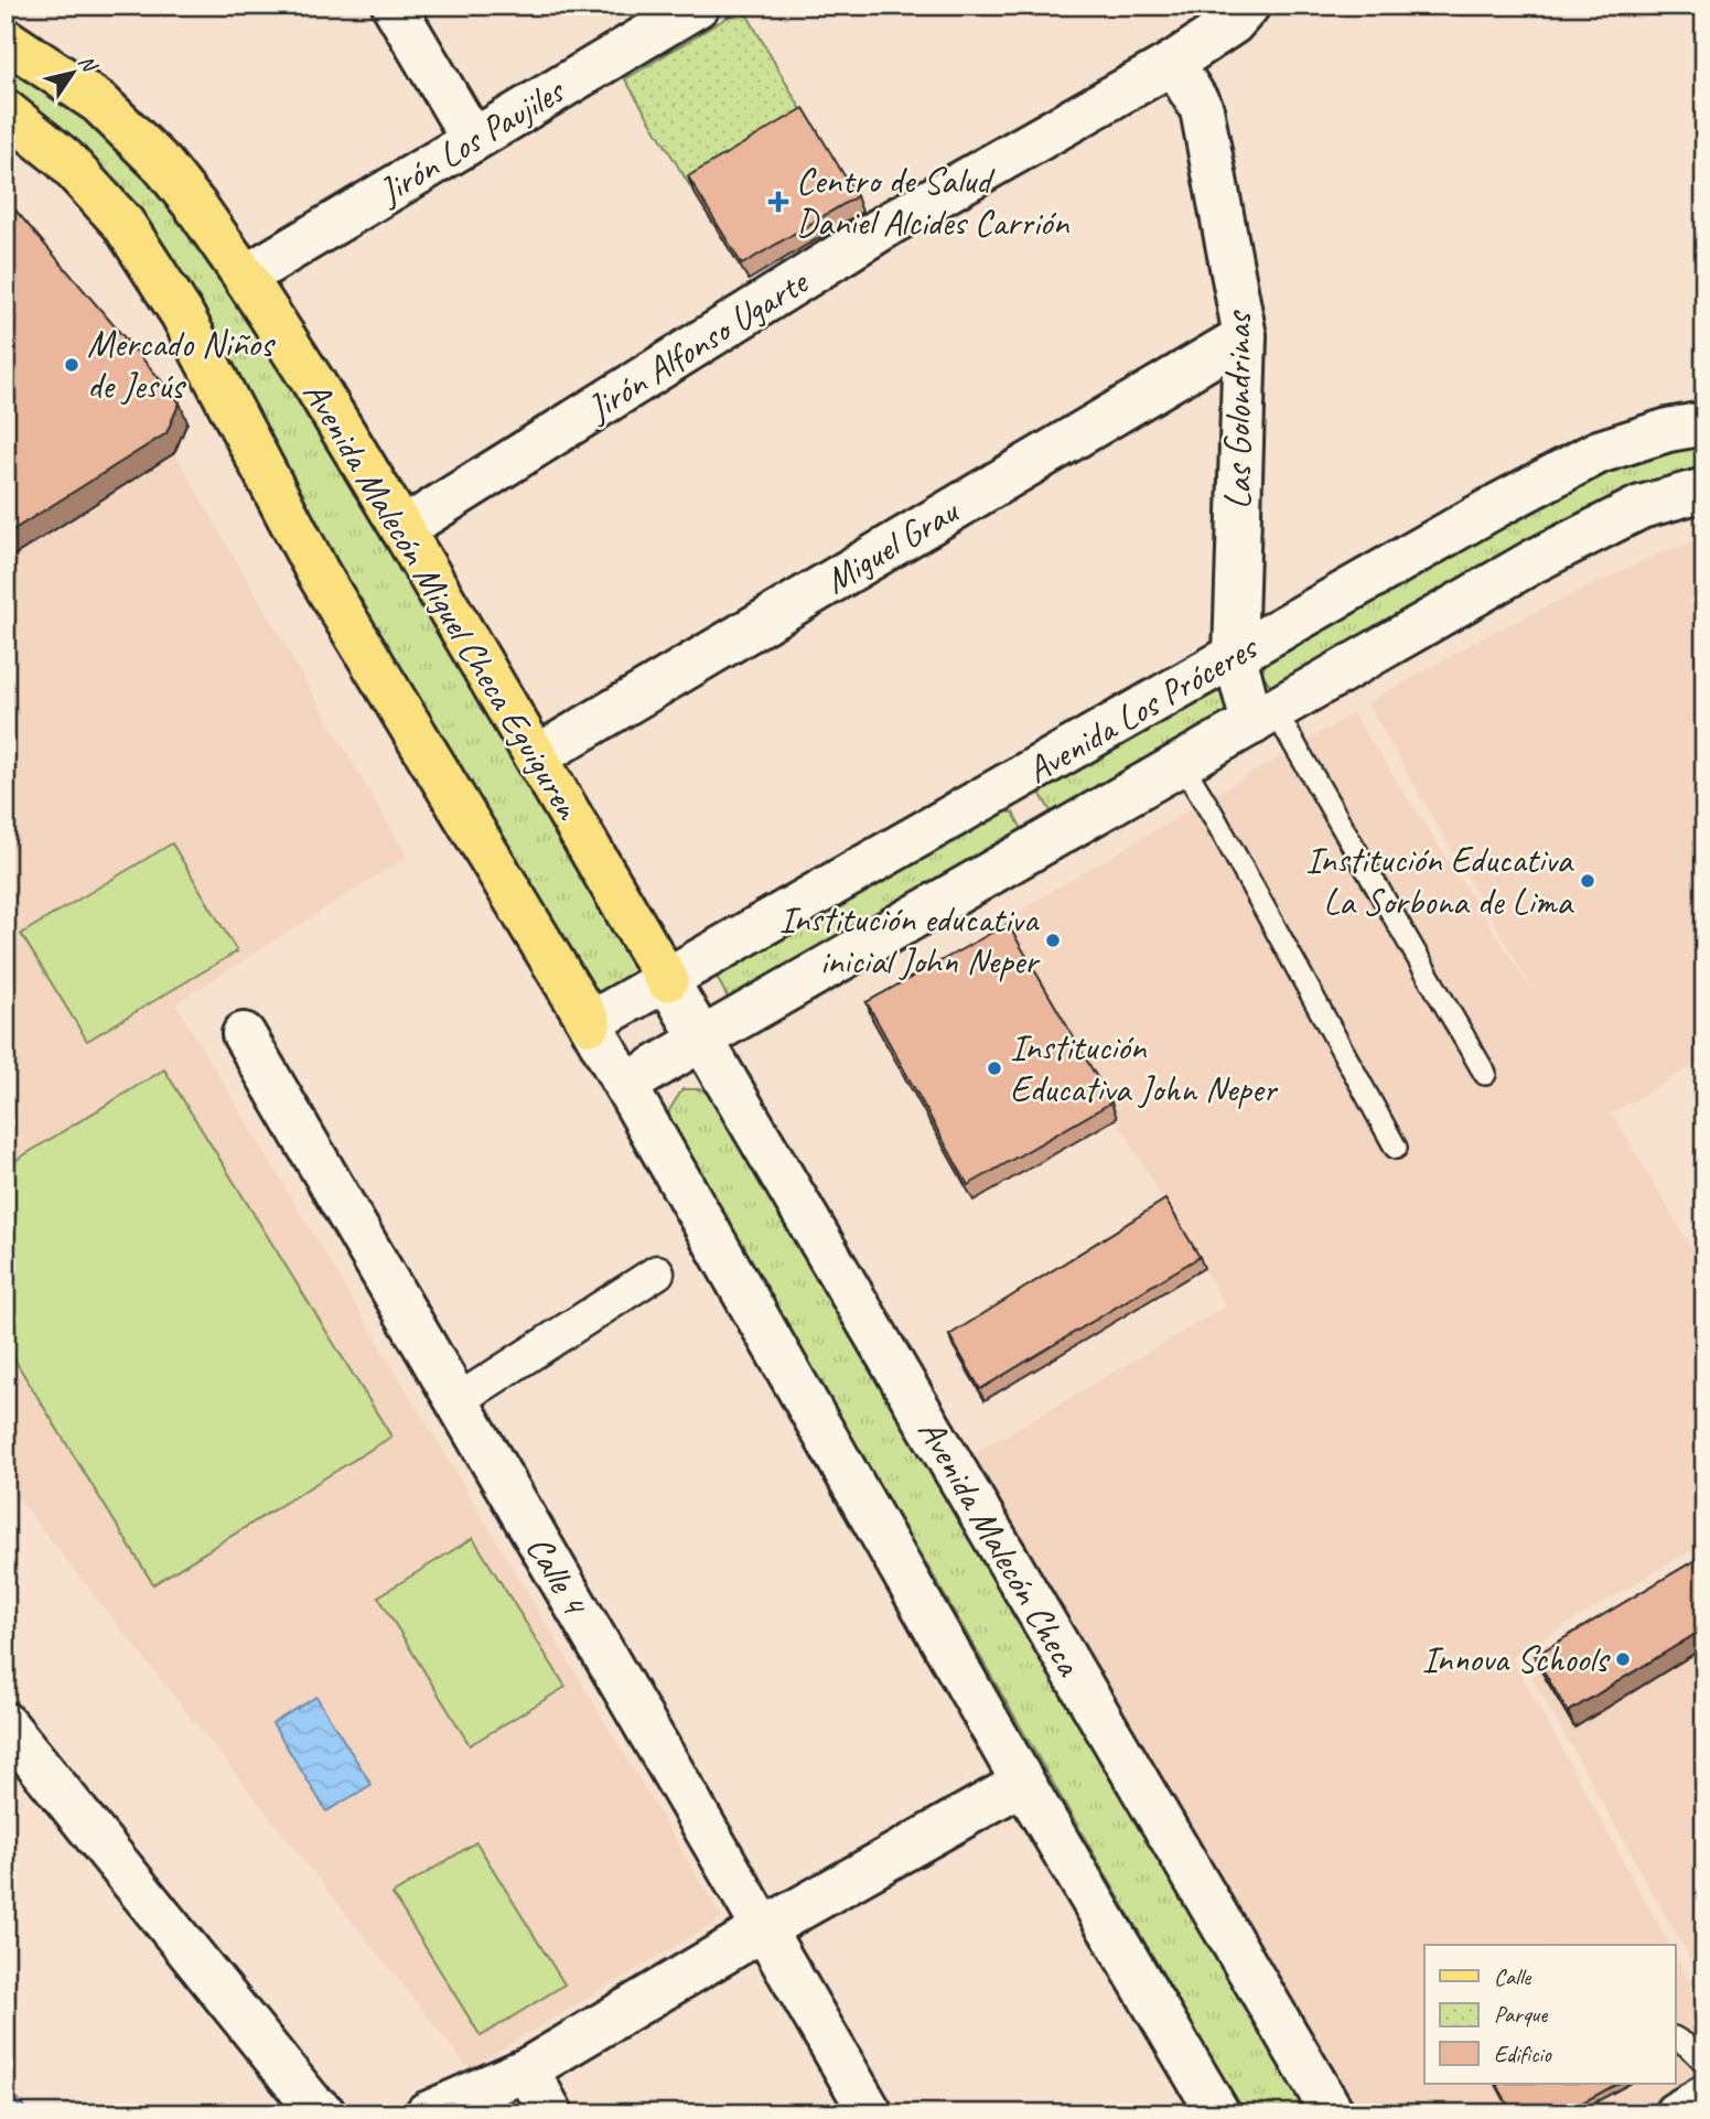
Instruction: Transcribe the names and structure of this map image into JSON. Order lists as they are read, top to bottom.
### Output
{
  "streets": {
    "main road": ["Avenida Malecón Miguel Checa Eguiguren"],
    "street": [
      "Jirón Los Paujiles",
      "Jirón Alfonso Ugarte",
      "Las Golondrinas",
      "Miguel Grau",
      "Avenida Los Próceres",
      "Avenida Malecón Checa",
      "Calle 4"
    ]
  },
  "crossings": [
    ["Jirón Los Paujiles", "Avenida Malecón Miguel Checa Eguiguren"],
    ["Jirón Alfonso Ugarte", "Las Golondrinas"],
    ["Jirón Alfonso Ugarte", "Avenida Malecón Miguel Checa Eguiguren"],
    ["Las Golondrinas", "Miguel Grau"],
    ["Las Golondrinas", "Avenida Los Próceres"],
    ["Miguel Grau", "Avenida Malecón Miguel Checa Eguiguren"],
    ["Avenida Malecón Miguel Checa Eguiguren", "Avenida Los Próceres"],
    ["Avenida Malecón Miguel Checa Eguiguren", "Avenida Malecón Checa"],
    ["Avenida Los Próceres", "Avenida Malecón Checa"]
  ],
  "places": {
    "health": ["Centro de Salud Daniel Alcides Carrión"],
    "other": [
      "Mercado Niños de Jesús",
      "Institución Educativa La Sorbona de Lima",
      "Institución educativa inicial John Neper",
      "Institución Educativa John Neper",
      "Innova Schools"
    ]
  },
  "legend": ["Calle", "Parque", "Edificio"],
  "north": "top right"
}
